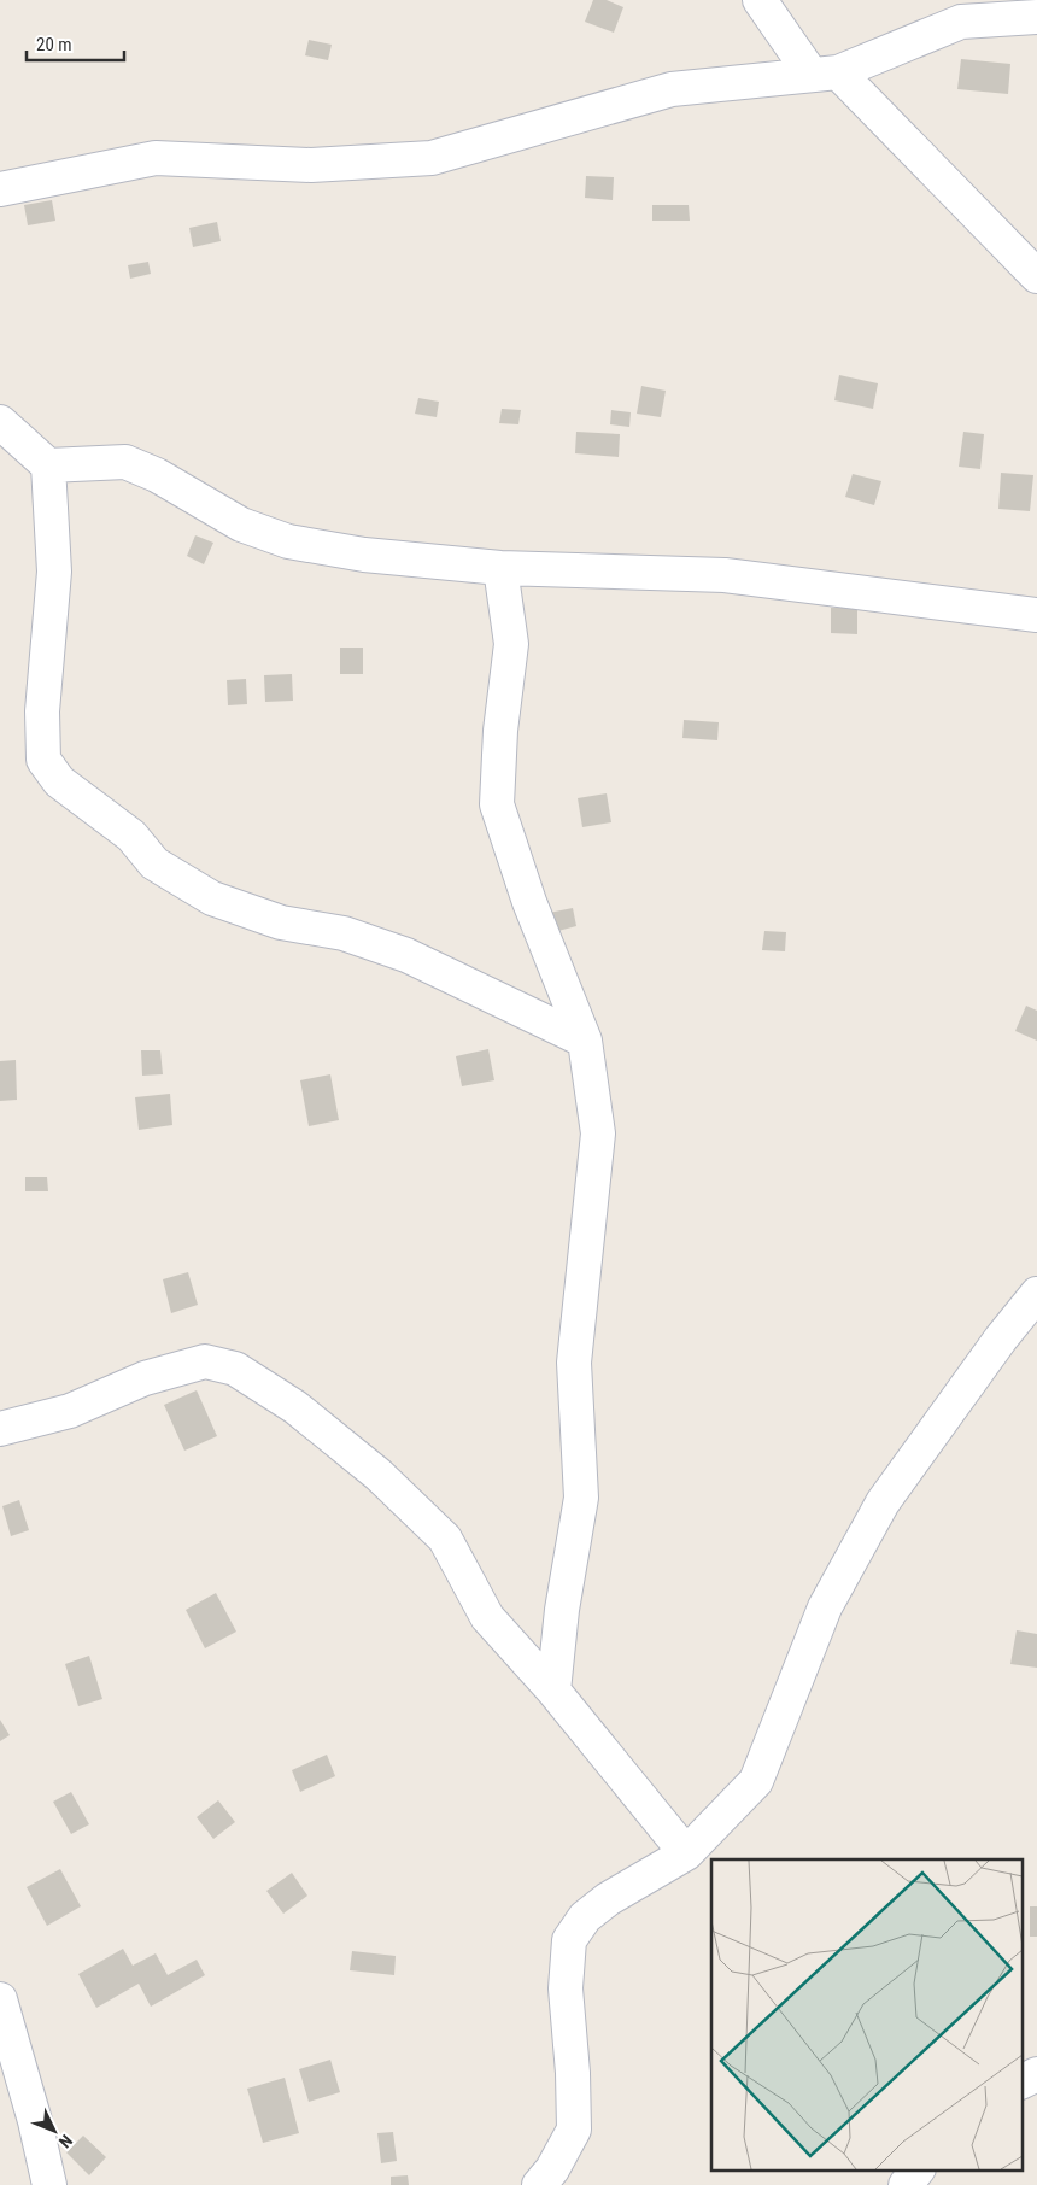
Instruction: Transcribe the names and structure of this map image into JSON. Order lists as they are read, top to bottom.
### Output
{
  "scale_bar": "20 m",
  "north": "bottom right"
}
